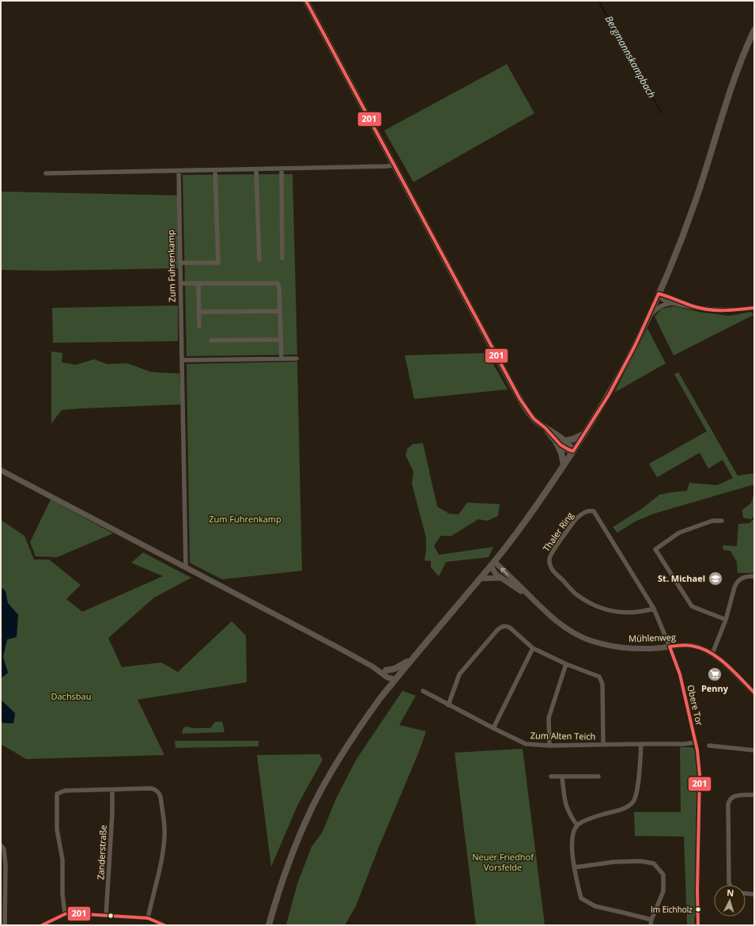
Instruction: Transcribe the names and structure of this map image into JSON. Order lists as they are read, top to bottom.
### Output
{
  "streets": {
    "street": [
      "Zum Fuhrenkamp",
      "Thaler Ring",
      "Mühlenweg",
      "Obere Tor",
      "Zum Alten Teich",
      "Zanderstraße"
    ]
  },
  "crossings": [
    ["Thaler Ring", "Obere Tor"],
    ["Mühlenweg", "Obere Tor"],
    ["Obere Tor", "Zum Alten Teich"]
  ],
  "water": ["Bergmannskampbach"],
  "parks": ["Zum Fuhrenkamp", "Dachsbau", "Neuer Friedhof Vorsfelde"],
  "places": {
    "school or university": ["St. Michael"],
    "supermarket": ["Penny"],
    "other": ["Im Eichholz"]
  },
  "lines": ["transit line 201"],
  "north": "top"
}
